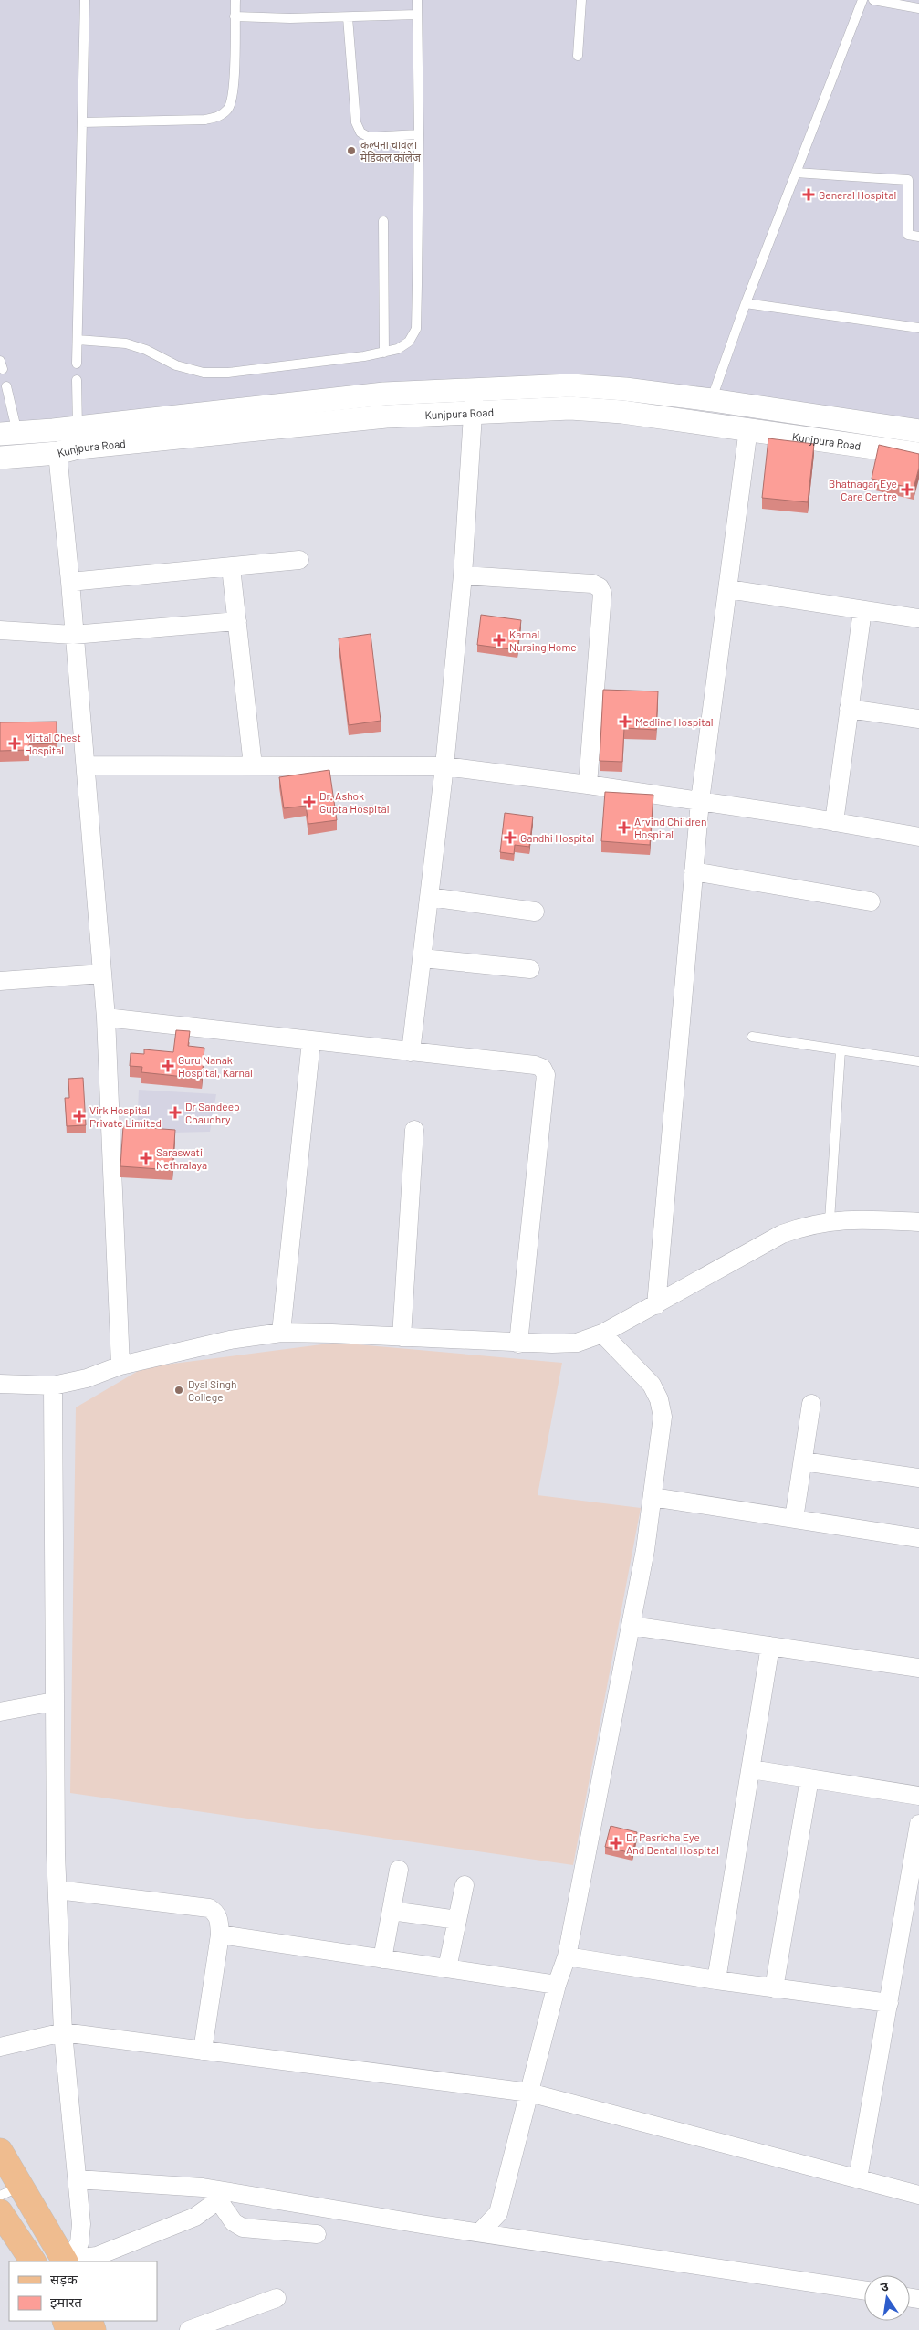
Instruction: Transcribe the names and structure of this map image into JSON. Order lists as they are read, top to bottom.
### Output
{
  "streets": {
    "street": ["Kunjpura Road"]
  },
  "places": {
    "other": ["कल्पना चावला मेडिकल कॉलेज", "Dyal Singh College"],
    "health": [
      "General Hospital",
      "Bhatnagar Eye Care Centre",
      "Karnal Nursing Home",
      "Medline Hospital",
      "Mittal Chest Hospital",
      "Dr. Ashok Gupta Hospital",
      "Arvind Children Hospital",
      "Gandhi Hospital",
      "Guru Nanak Hospital, Karnal",
      "Dr Sandeep Chaudhry",
      "Virk Hospital Private Limited",
      "Saraswati Nethralaya",
      "Dr Pasricha Eye And Dental Hospital"
    ]
  },
  "legend": ["सड़क", "इमारत"],
  "north": "top"
}
